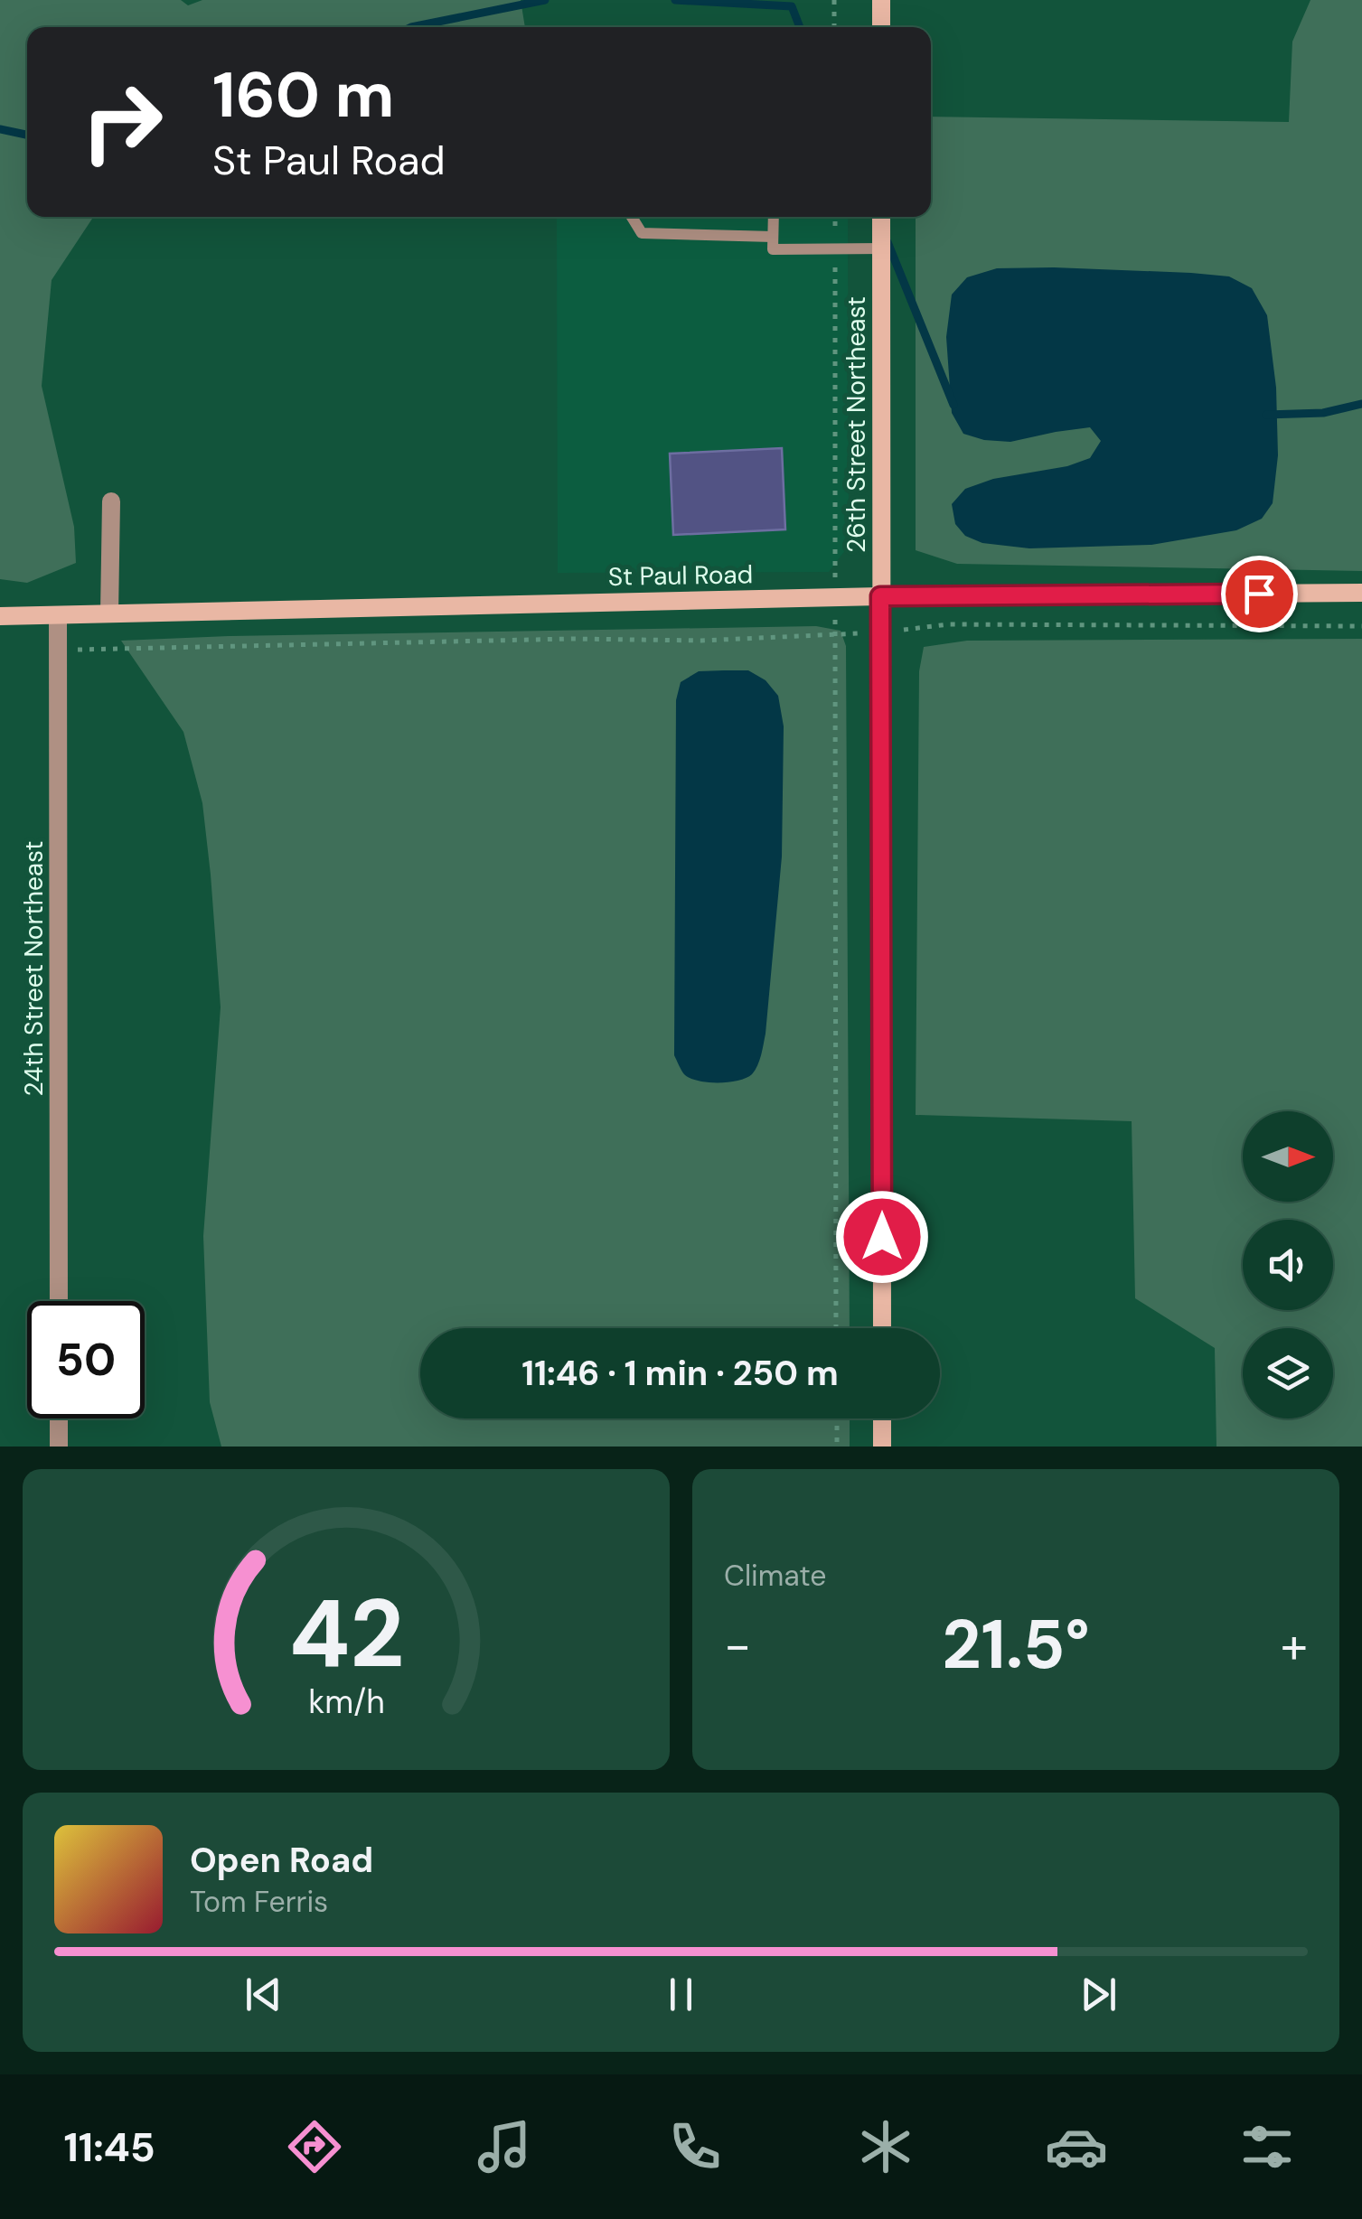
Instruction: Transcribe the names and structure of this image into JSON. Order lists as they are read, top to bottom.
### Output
{
  "streets": {
    "street": ["26th Street Northeast", "St Paul Road", "24th Street Northeast"]
  },
  "crossings": [
    ["26th Street Northeast", "St Paul Road"],
    ["St Paul Road", "24th Street Northeast"]
  ],
  "north": "right",
  "page": {
    "turn": ["160 m", "St Paul Road"],
    "limit": "50",
    "trip": "11:46 · 1 min · 250 m",
    "tile": "Climate",
    "heat": ["−", "21.5°", "+"],
    "song": ["Open Road", "Tom Ferris"],
    "tabs": "11:45",
    "gauge": ["42", "km/h"]
  }
}
